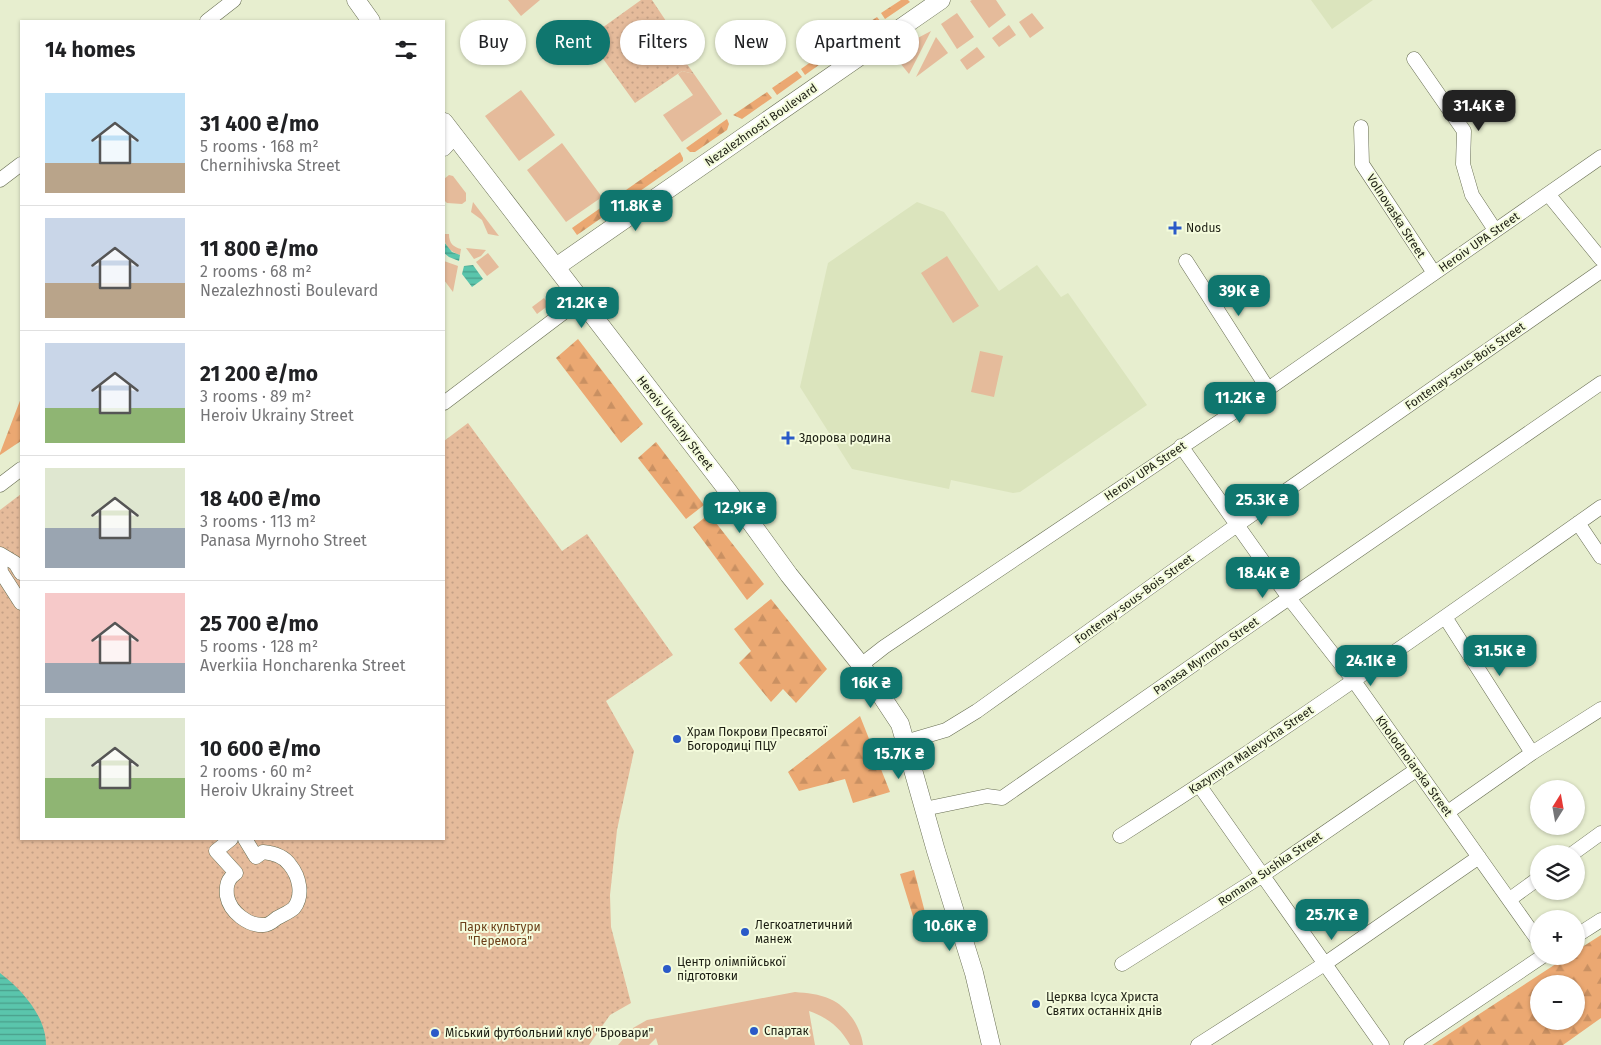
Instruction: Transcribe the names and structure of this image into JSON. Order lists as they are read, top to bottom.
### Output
{
  "streets": {
    "main road": ["Nezalezhnosti Boulevard", "Heroiv Ukrainy Street"],
    "street": [
      "Volnovaska Street",
      "Heroiv UPA Street",
      "Fontenay-sous-Bois Street",
      "Panasa Myrnoho Street",
      "Kazymyra Malevycha Street",
      "Kholodnoiarska Street",
      "Romana Sushka Street"
    ]
  },
  "crossings": [
    ["Nezalezhnosti Boulevard", "Heroiv Ukrainy Street"],
    ["Volnovaska Street", "Heroiv UPA Street"],
    ["Heroiv UPA Street", "Heroiv Ukrainy Street"],
    ["Heroiv UPA Street", "Kholodnoiarska Street"],
    ["Fontenay-sous-Bois Street", "Heroiv Ukrainy Street"],
    ["Fontenay-sous-Bois Street", "Kholodnoiarska Street"],
    ["Heroiv Ukrainy Street", "Panasa Myrnoho Street"],
    ["Panasa Myrnoho Street", "Kholodnoiarska Street"],
    ["Kazymyra Malevycha Street", "Kholodnoiarska Street"],
    ["Kholodnoiarska Street", "Romana Sushka Street"]
  ],
  "parks": ["Парк культури \"Перемога\""],
  "places": {
    "health": ["Nodus", "Здорова родина"],
    "other": [
      "Храм Покрови Пресвятої Богородиці ПЦУ",
      "Легкоатлетичний манеж",
      "Центр олімпійської підготовки",
      "Церква Ісуса Христа Святих останніх днів",
      "Спартак",
      "Міський футбольний клуб \"Бровари\""
    ]
  },
  "north": "top",
  "page": {
    "chip": [
      "Buy",
      "Rent",
      "Filters",
      "New",
      "Apartment"
    ],
    "heading": "14 homes",
    "list": [
      {
        "name": "31 400 ₴/mo",
        "note": "5 rooms · 168 m² · Chernihivska Street"
      },
      {
        "name": "11 800 ₴/mo",
        "note": "2 rooms · 68 m² · Nezalezhnosti Boulevard"
      },
      {
        "name": "21 200 ₴/mo",
        "note": "3 rooms · 89 m² · Heroiv Ukrainy Street"
      },
      {
        "name": "18 400 ₴/mo",
        "note": "3 rooms · 113 m² · Panasa Myrnoho Street"
      },
      {
        "name": "25 700 ₴/mo",
        "note": "5 rooms · 128 m² · Averkiia Honcharenka Street"
      },
      {
        "name": "10 600 ₴/mo",
        "note": "2 rooms · 60 m² · Heroiv Ukrainy Street"
      }
    ],
    "price": [
      "31.4K ₴",
      "11.8K ₴",
      "39K ₴",
      "21.2K ₴",
      "11.2K ₴",
      "25.3K ₴",
      "12.9K ₴",
      "18.4K ₴",
      "31.5K ₴",
      "24.1K ₴",
      "16K ₴",
      "15.7K ₴",
      "25.7K ₴",
      "10.6K ₴"
    ],
    "map_buttons": ["+", "−"]
  }
}
